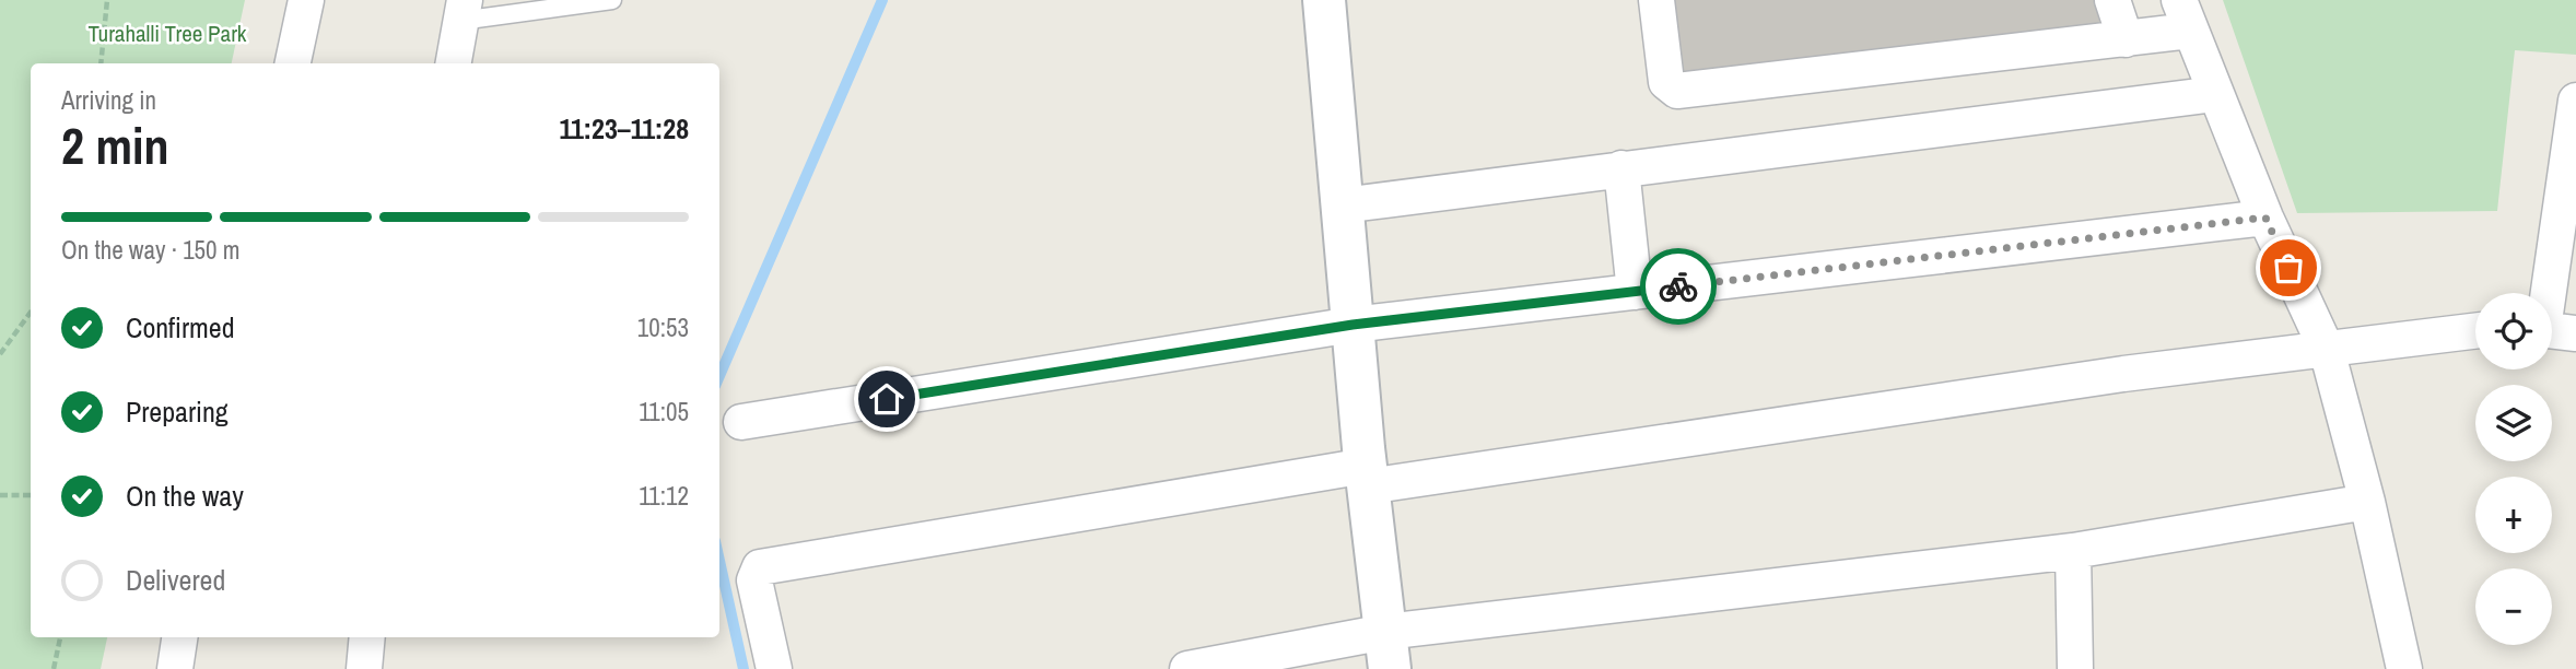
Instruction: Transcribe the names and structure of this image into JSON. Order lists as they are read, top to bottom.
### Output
{
  "parks": ["Turahalli Tree Park"],
  "page": {
    "heading": ["2 min", "Arriving in", "11:23–11:28"],
    "bar": "On the way · 150 m",
    "list": [
      ["Confirmed", "10:53"],
      ["Preparing", "11:05"],
      ["On the way", "11:12"],
      "Delivered"
    ],
    "map_buttons": ["+", "−"]
  }
}
